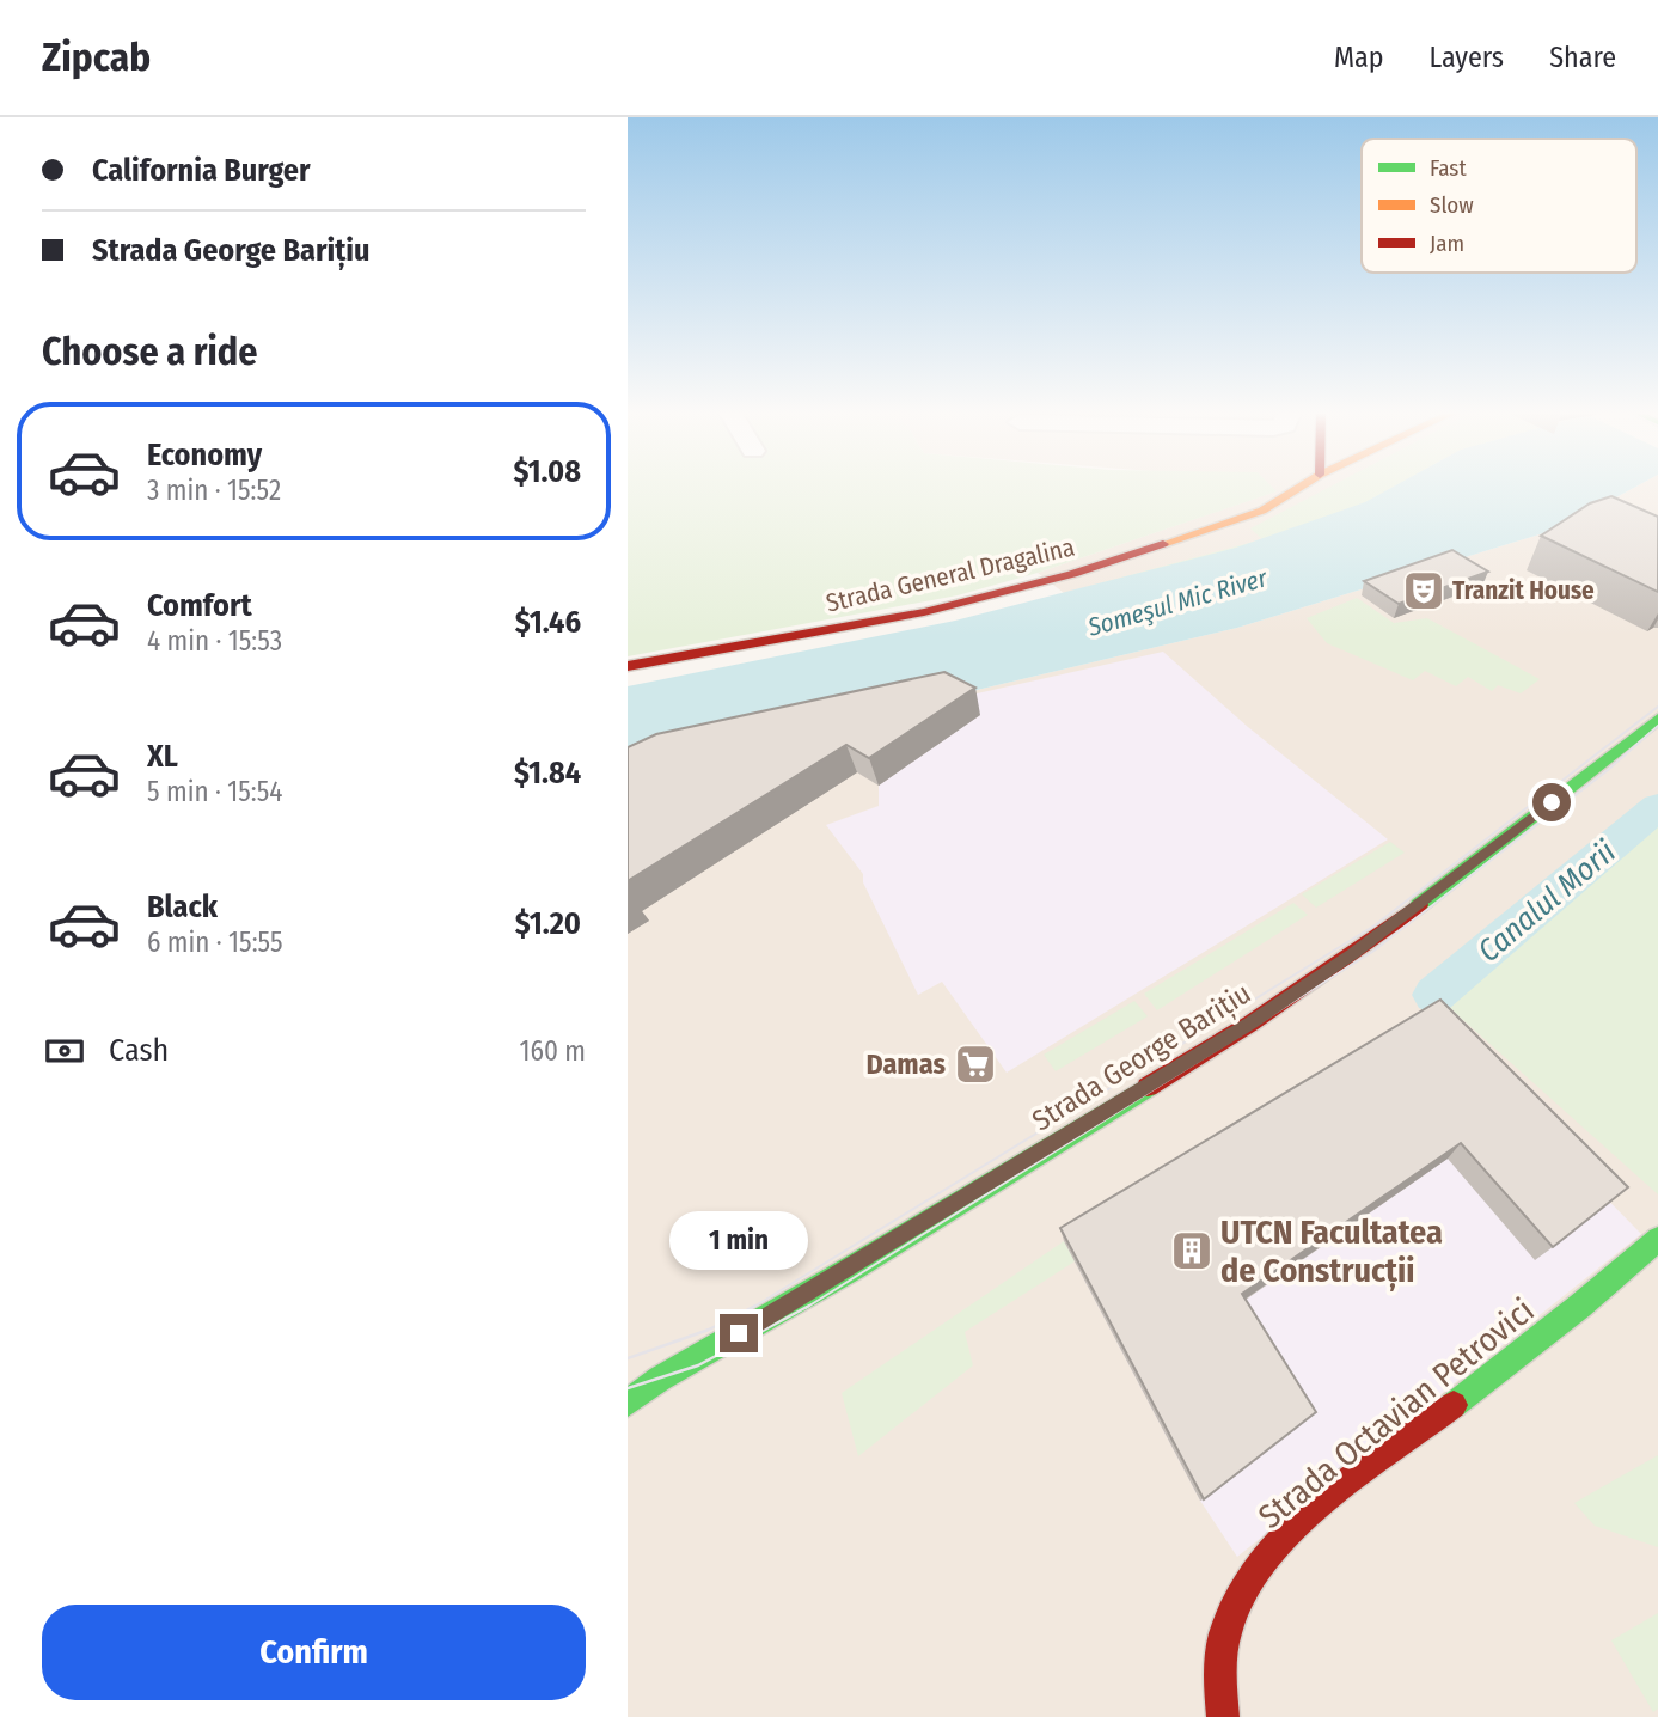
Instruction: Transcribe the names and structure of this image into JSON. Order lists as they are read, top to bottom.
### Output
{
  "streets": {
    "street": ["Strada General Dragalina", "Strada George Barițiu", "Strada Octavian Petrovici"]
  },
  "water": ["Someşul Mic River", "Canalul Morii"],
  "places": {
    "theatre": ["Tranzit House"],
    "supermarket": ["Damas"],
    "building": ["UTCN Facultatea de Construcții"]
  },
  "legend": ["Fast", "Slow", "Jam"],
  "page": {
    "header": "Zipcab",
    "nav": ["Map", "Layers", "Share"],
    "banner": ["California Burger", "Strada George Barițiu"],
    "heading": "Choose a ride",
    "list": [
      {
        "name": "Economy",
        "note": "3 min · 15:52",
        "value": "$1.08"
      },
      {
        "name": "Comfort",
        "note": "4 min · 15:53",
        "value": "$1.46"
      },
      {
        "name": "XL",
        "note": "5 min · 15:54",
        "value": "$1.84"
      },
      {
        "name": "Black",
        "note": "6 min · 15:55",
        "value": "$1.20"
      }
    ],
    "pay": ["Cash", "160 m"],
    "bubble": "1 min",
    "buttons": "Confirm"
  }
}
